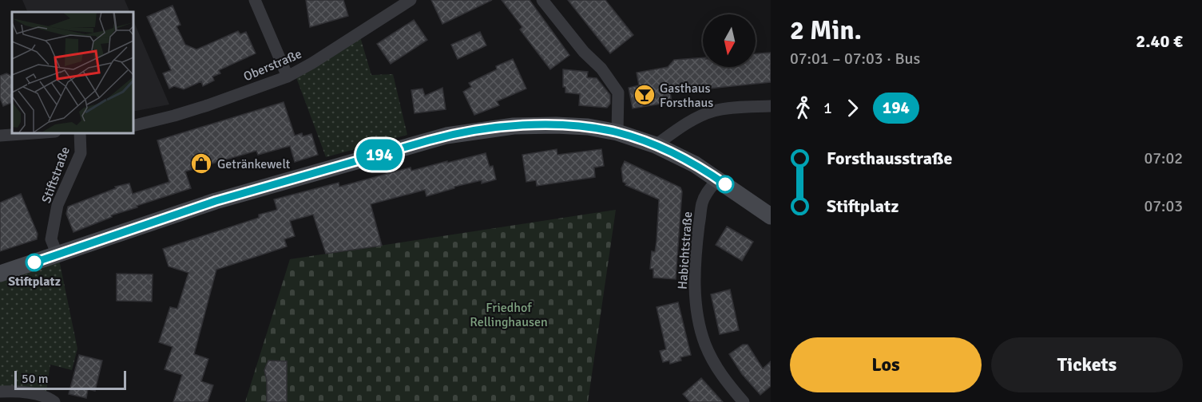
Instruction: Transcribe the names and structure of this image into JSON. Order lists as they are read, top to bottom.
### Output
{
  "streets": {
    "street": ["Oberstraße", "Stiftstraße", "Habichtstraße"]
  },
  "parks": ["Friedhof Rellinghausen"],
  "places": {
    "bar": ["Gasthaus Forsthaus"],
    "shop": ["Getränkewelt"],
    "other": ["Stiftplatz"]
  },
  "lines": ["bus line 194"],
  "scale_bar": "50 m",
  "north": "bottom",
  "page": {
    "on_map": "194",
    "heading": ["2 Min.", "07:01 – 07:03 · Bus", "2.40 €"],
    "legs": ["1", "194"],
    "list": [
      {
        "name": "Forsthausstraße",
        "value": "07:02"
      },
      {
        "name": "Stiftplatz",
        "value": "07:03"
      }
    ],
    "buttons": ["Los", "Tickets"],
    "scale": "50 m"
  }
}
